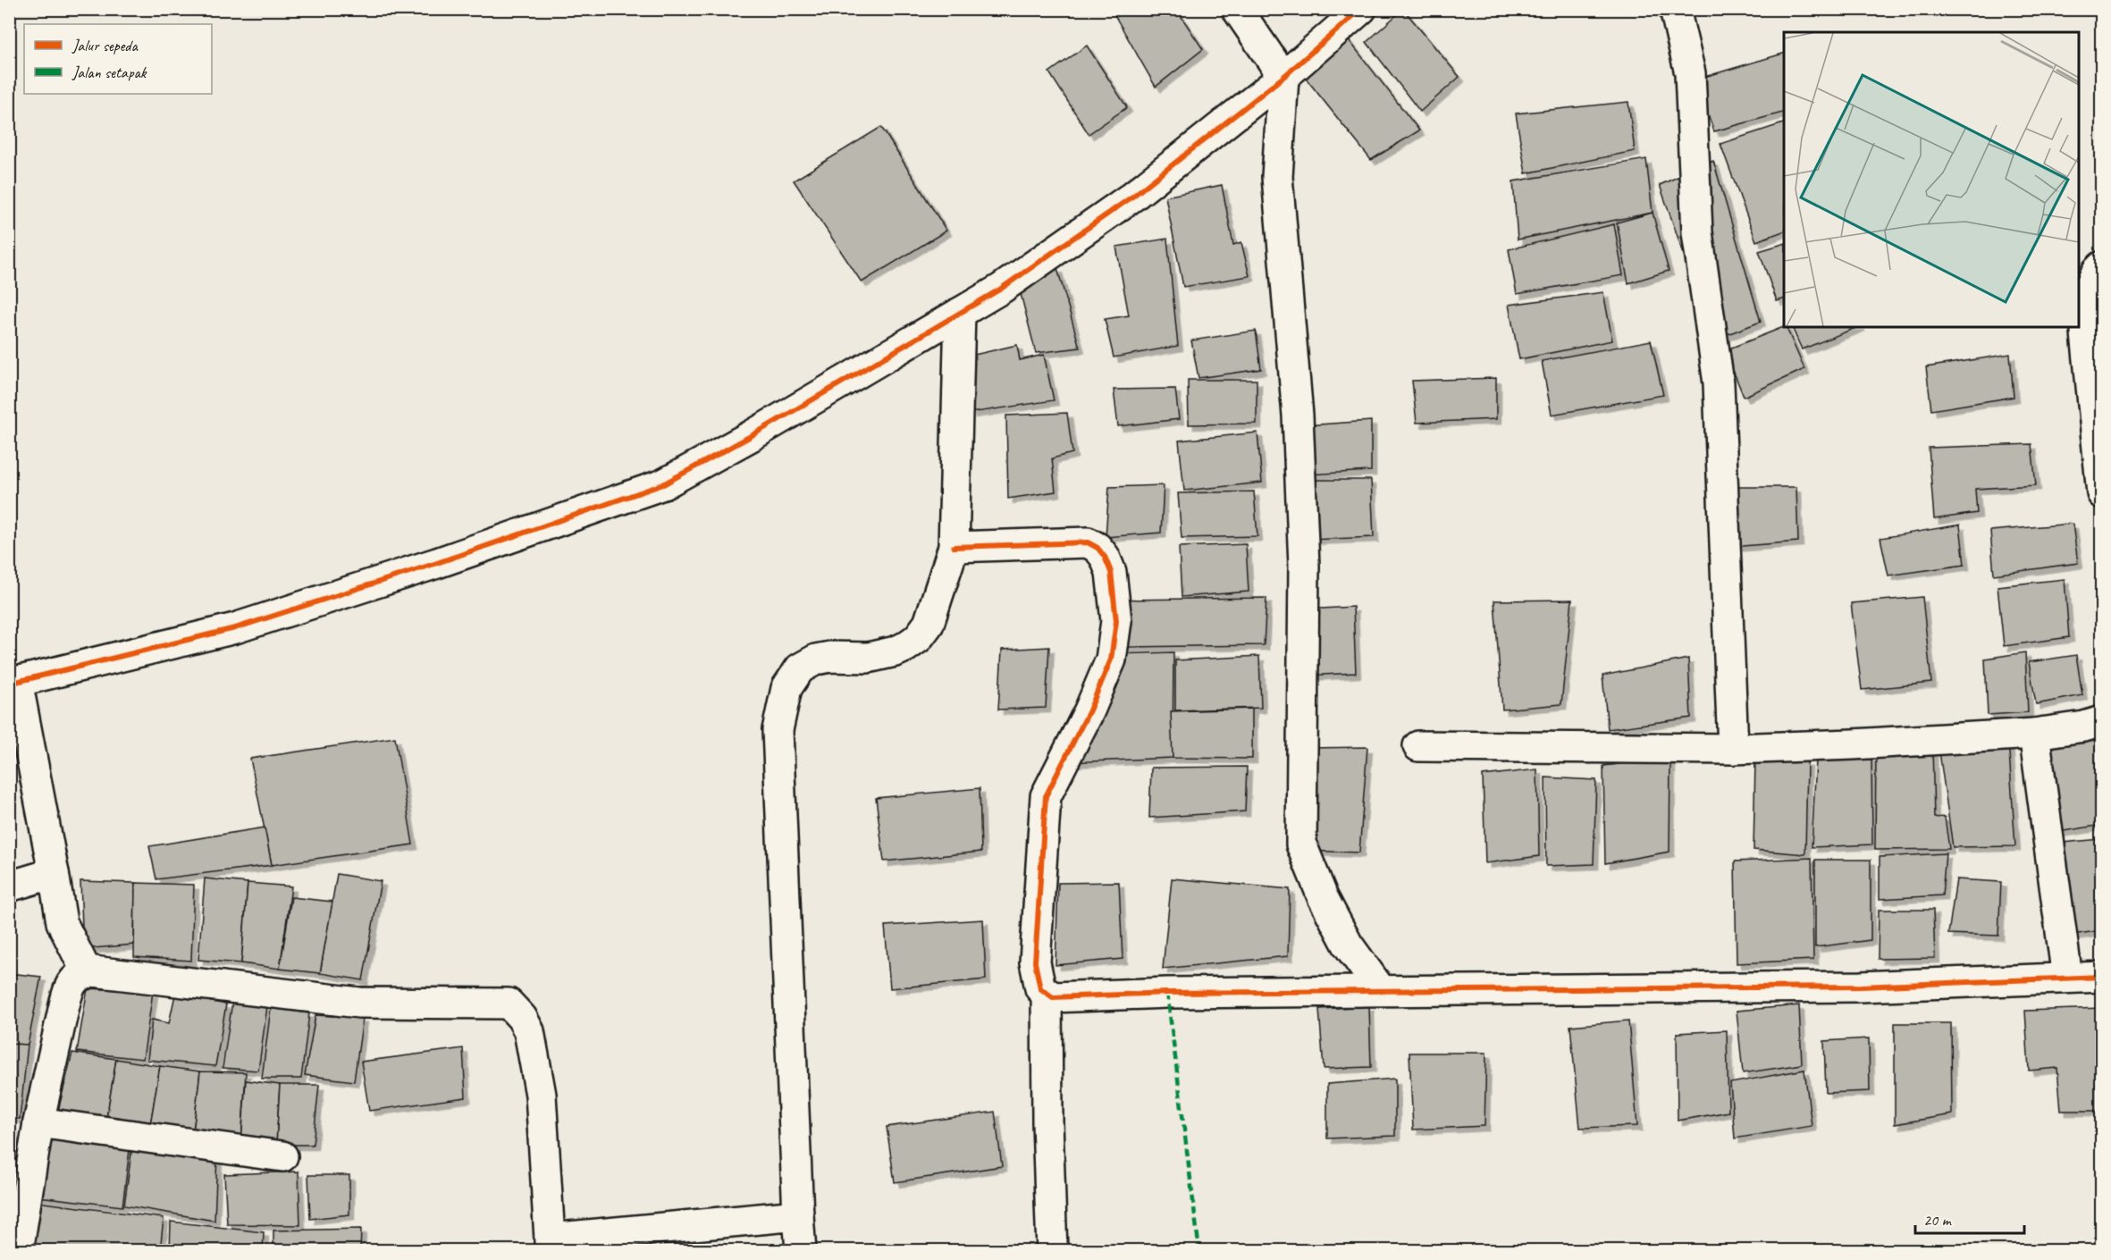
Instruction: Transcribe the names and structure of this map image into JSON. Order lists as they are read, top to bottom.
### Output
{
  "legend": ["Jalur sepeda", "Jalan setapak"],
  "scale_bar": "20 m"
}
